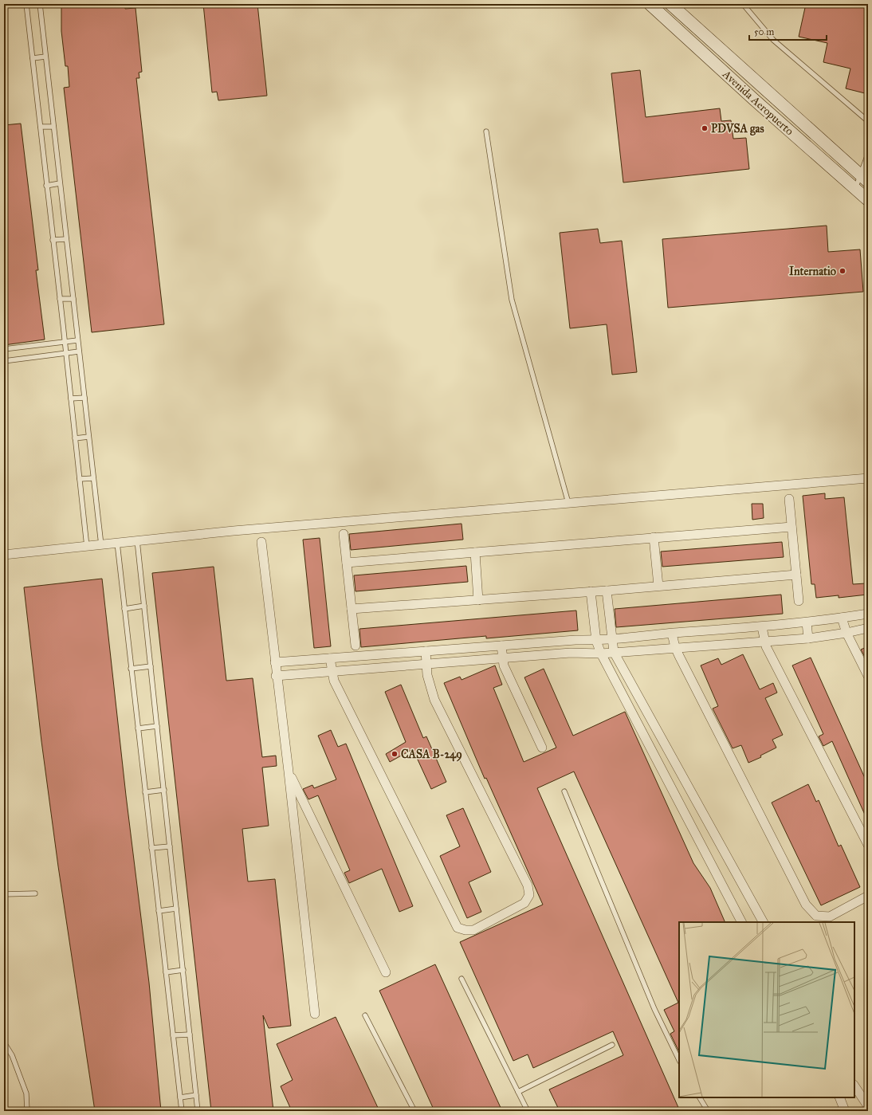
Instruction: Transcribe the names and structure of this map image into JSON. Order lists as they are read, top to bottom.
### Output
{
  "streets": {
    "street": ["Avenida Aeropuerto"]
  },
  "places": ["PDVSA gas", "Internatio", "CASA B-249"],
  "scale_bar": "50 m"
}
